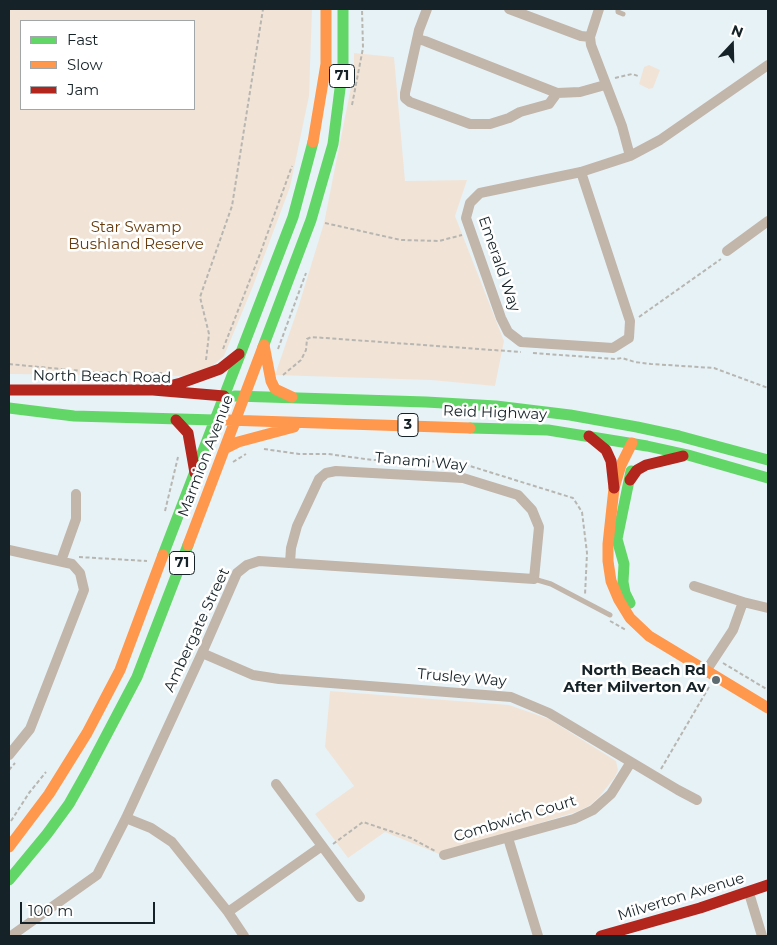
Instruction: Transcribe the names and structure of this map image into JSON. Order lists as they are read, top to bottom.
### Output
{
  "streets": {
    "main road": [
      "71",
      "North Beach Road",
      "Reid Highway",
      "3",
      "Marmion Avenue",
      "Milverton Avenue"
    ],
    "street": [
      "Emerald Way",
      "Tanami Way",
      "Ambergate Street",
      "Trusley Way",
      "Combwich Court"
    ]
  },
  "crossings": [
    ["North Beach Road", "Reid Highway"],
    ["North Beach Road", "Marmion Avenue"],
    ["Reid Highway", "Marmion Avenue"],
    ["Tanami Way", "Ambergate Street"],
    ["Ambergate Street", "Trusley Way"],
    ["Trusley Way", "Combwich Court"]
  ],
  "parks": ["Star Swamp Bushland Reserve"],
  "places": ["North Beach Rd After Milverton Av"],
  "legend": ["Fast", "Slow", "Jam"],
  "scale_bar": "100 m",
  "north": "top"
}
